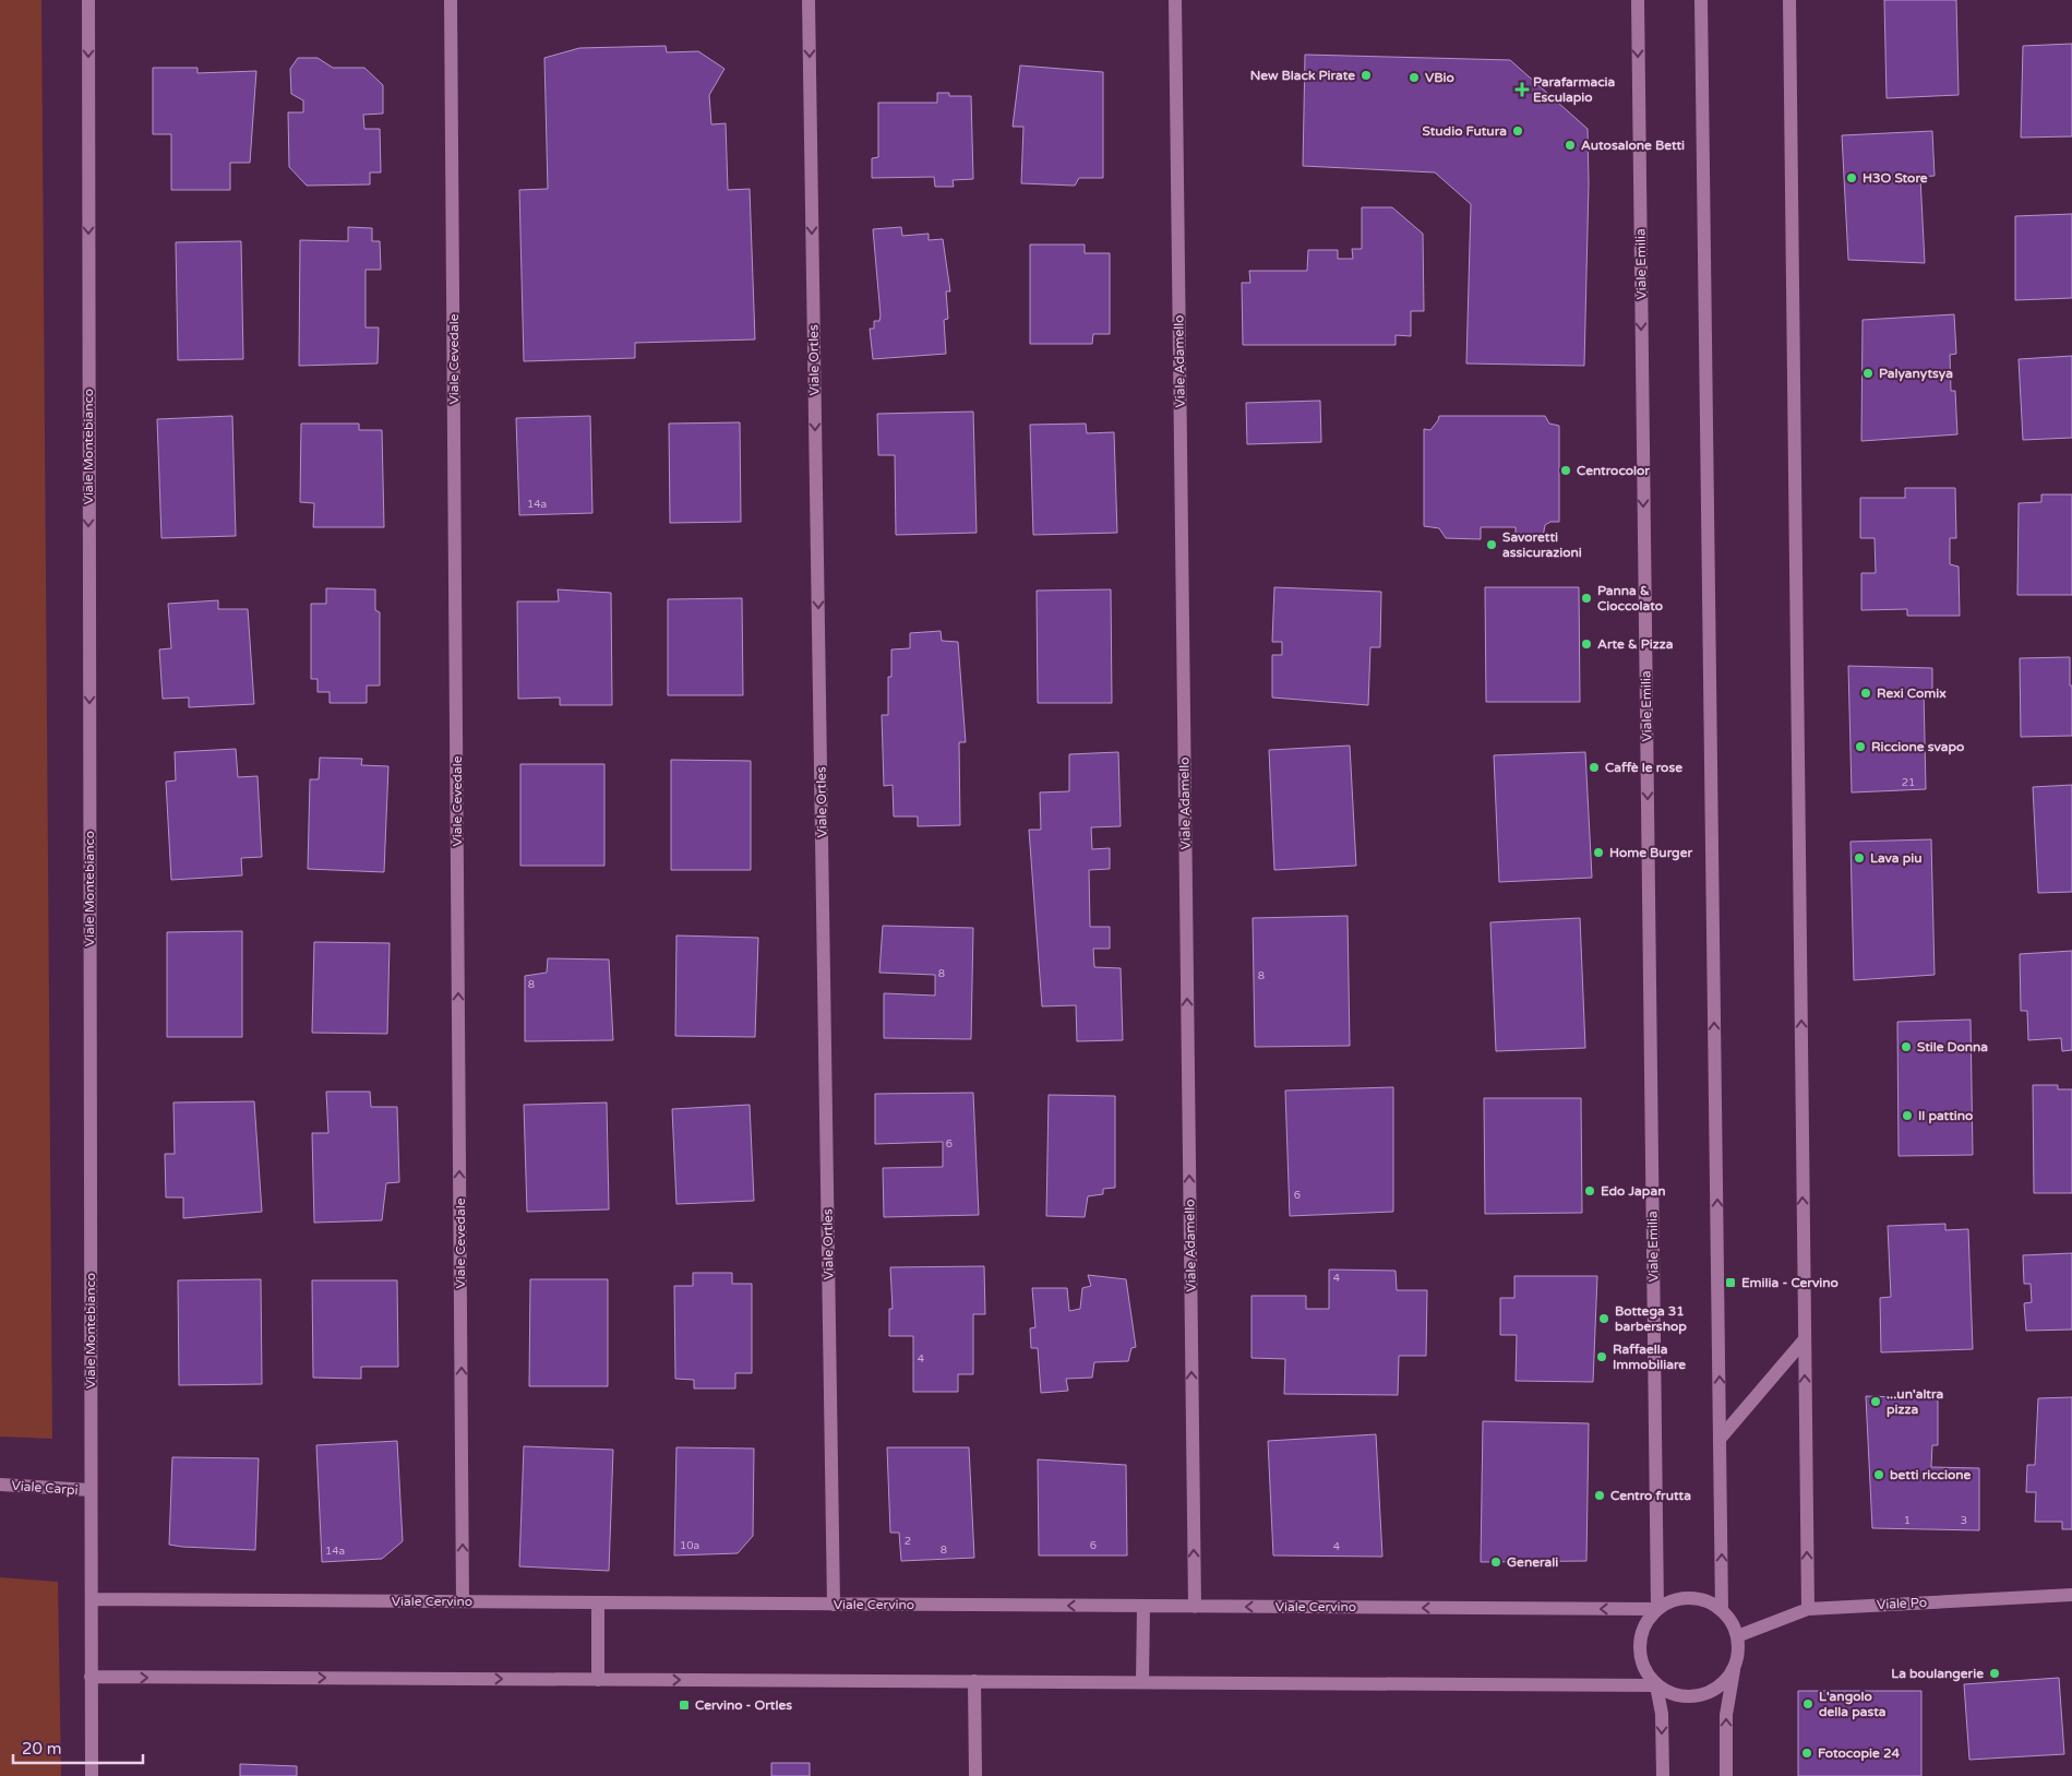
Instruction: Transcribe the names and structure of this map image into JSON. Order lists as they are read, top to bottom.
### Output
{
  "streets": {
    "street": [
      "Viale Emilia",
      "Viale Cevedale",
      "Viale Ortles",
      "Viale Adamello",
      "Viale Montebianco",
      "Viale Carpi",
      "Viale Cervino",
      "Viale Po"
    ]
  },
  "crossings": [
    ["Viale Emilia", "Viale Cervino"],
    ["Viale Emilia", "Viale Po"],
    ["Viale Cevedale", "Viale Cervino"],
    ["Viale Ortles", "Viale Cervino"],
    ["Viale Adamello", "Viale Cervino"],
    ["Viale Montebianco", "Viale Carpi"],
    ["Viale Montebianco", "Viale Cervino"],
    ["Viale Cervino", "Viale Po"]
  ],
  "one_way": [
    "Viale Cevedale",
    "Viale Ortles",
    "Viale Adamello",
    "Viale Montebianco"
  ],
  "places": {
    "other": [
      "New Black Pirate",
      "VBio",
      "Studio Futura",
      "Autosalone Betti",
      "H3O Store",
      "Palyanytsya",
      "Centrocolor",
      "Savoretti assicurazioni",
      "Panna & Cioccolato",
      "Arte & Pizza",
      "Rexi Comix",
      "Riccione svapo",
      "Caffè le rose",
      "Home Burger",
      "Lava piu",
      "Stile Donna",
      "Il pattino",
      "Edo Japan",
      "Bottega 31 barbershop",
      "Raffaella Immobiliare",
      "...un'altra pizza",
      "betti riccione",
      "Centro frutta",
      "Generali",
      "La boulangerie",
      "L'angolo della pasta",
      "Fotocopie 24"
    ],
    "health": ["Parafarmacia Esculapio"],
    "transit": ["Emilia - Cervino", "Cervino - Ortles"]
  },
  "house_numbers": [
    "14a",
    "21",
    "8",
    "8",
    "8",
    "6",
    "6",
    "4",
    "4",
    "1",
    "3",
    "2",
    "10a",
    "6",
    "4",
    "8",
    "14a"
  ],
  "scale_bar": "20 m"
}
